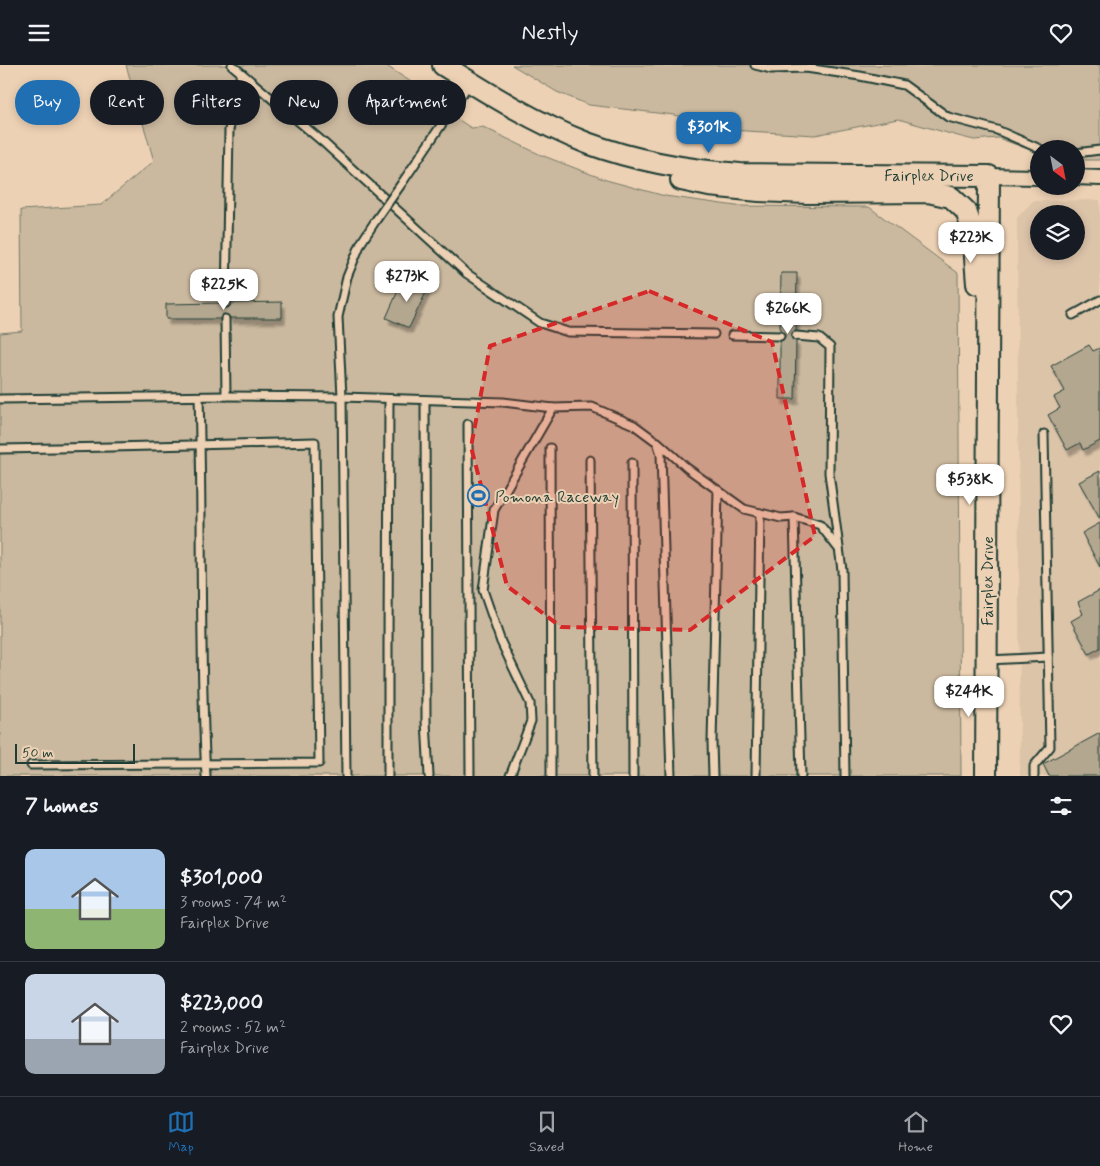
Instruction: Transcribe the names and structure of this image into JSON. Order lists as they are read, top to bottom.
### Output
{
  "streets": {
    "street": ["Fairplex Drive"]
  },
  "places": {
    "sports": ["Pomona Raceway"]
  },
  "scale_bar": "50 m",
  "north": "bottom right",
  "page": {
    "header": "Nestly",
    "chip": [
      "Buy",
      "Rent",
      "Filters",
      "New",
      "Apartment"
    ],
    "price": [
      "$301K",
      "$223K",
      "$273K",
      "$225K",
      "$266K",
      "$538K",
      "$244K"
    ],
    "scale": "50 m",
    "heading": "7 homes",
    "list": [
      {
        "name": "$301,000",
        "note": "3 rooms · 74 m² · Fairplex Drive"
      },
      {
        "name": "$223,000",
        "note": "2 rooms · 52 m² · Fairplex Drive"
      }
    ],
    "tabs": ["Map", "Saved", "Home"]
  }
}
